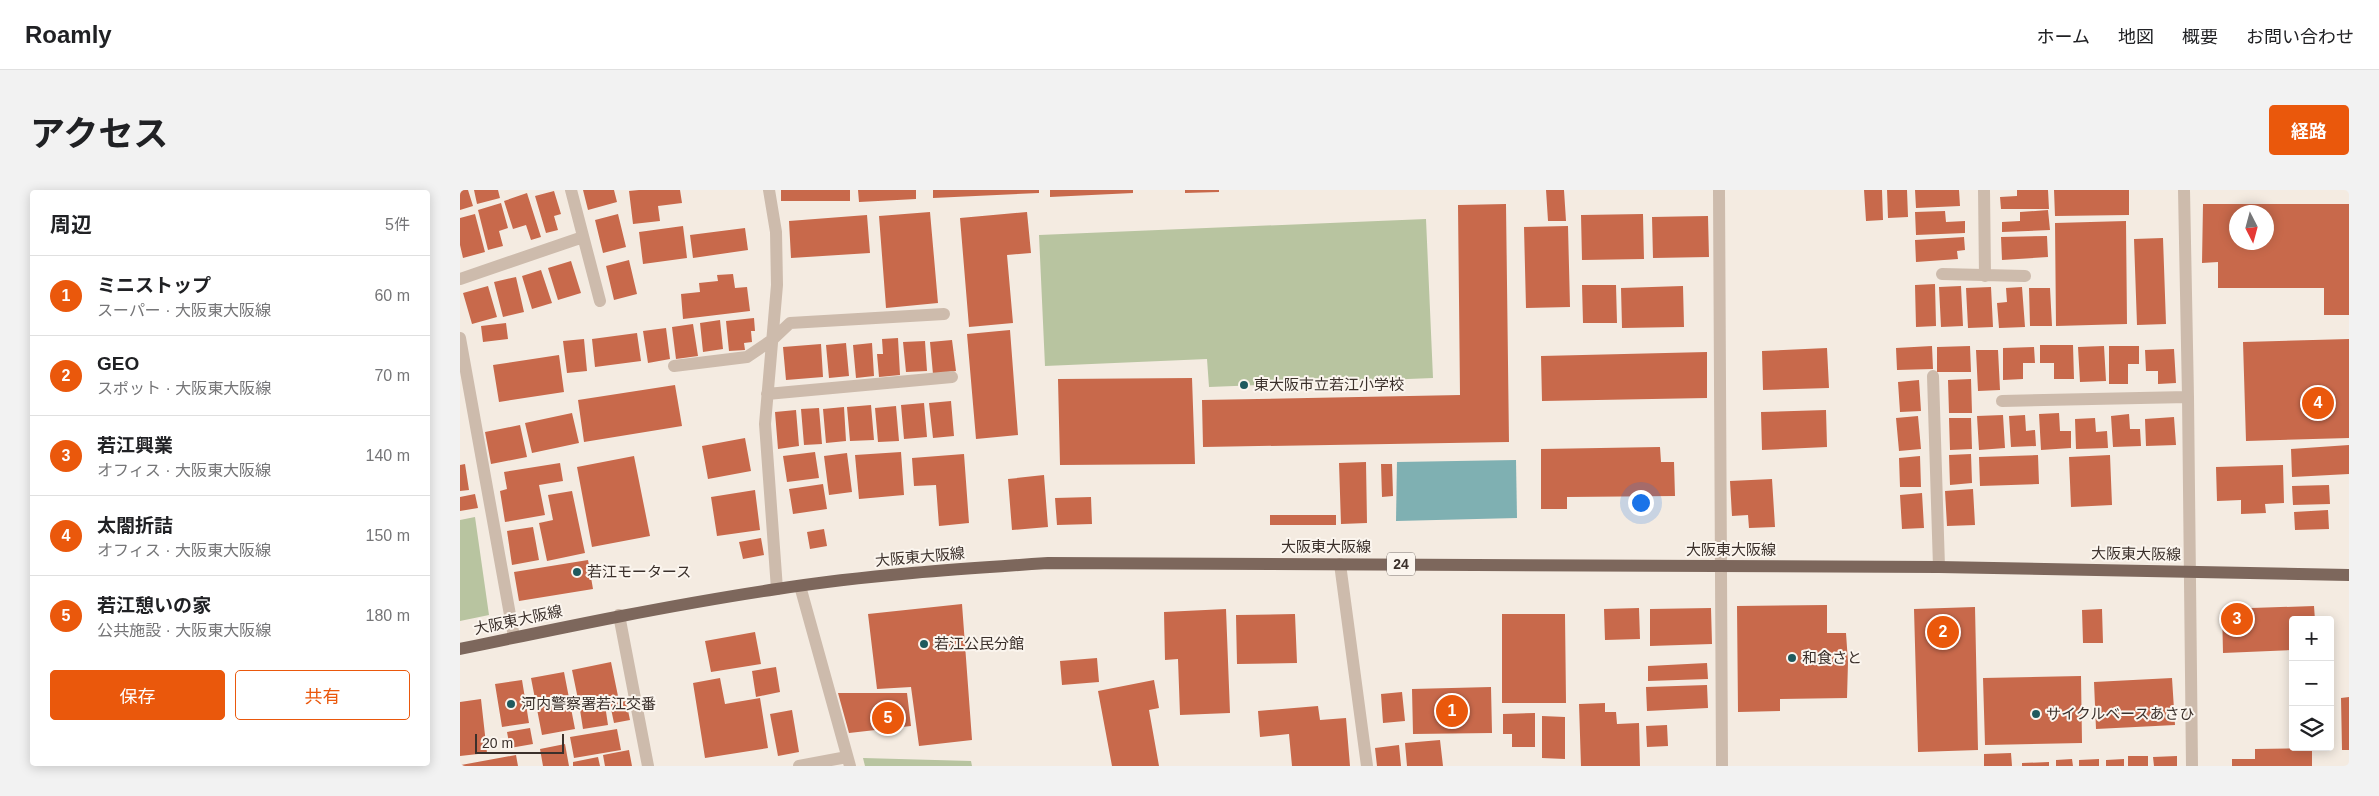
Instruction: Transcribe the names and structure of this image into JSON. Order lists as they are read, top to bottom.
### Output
{
  "streets": {
    "main road": ["大阪東大阪線", "24"]
  },
  "places": [
    "東大阪市立若江小学校",
    "若江モータース",
    "若江公民分館",
    "和食さと",
    "河内警察署若江交番",
    "サイクルベースあさひ"
  ],
  "scale_bar": "20 m",
  "north": "bottom",
  "page": {
    "header": "Roamly",
    "nav": [
      "ホーム",
      "地図",
      "概要",
      "お問い合わせ"
    ],
    "title": "アクセス",
    "buttons": [
      "経路",
      ["保存", "共有"]
    ],
    "heading": ["周辺", "5件"],
    "list": [
      {
        "mark": "1",
        "name": "ミニストップ",
        "note": "スーパー · 大阪東大阪線",
        "value": "60 m"
      },
      {
        "mark": "2",
        "name": "GEO",
        "note": "スポット · 大阪東大阪線",
        "value": "70 m"
      },
      {
        "mark": "3",
        "name": "若江興業",
        "note": "オフィス · 大阪東大阪線",
        "value": "140 m"
      },
      {
        "mark": "4",
        "name": "太閤折詰",
        "note": "オフィス · 大阪東大阪線",
        "value": "150 m"
      },
      {
        "mark": "5",
        "name": "若江憩いの家",
        "note": "公共施設 · 大阪東大阪線",
        "value": "180 m"
      }
    ],
    "pins": [
      "4",
      "3",
      "2",
      "1",
      "5"
    ],
    "map_buttons": ["+", "−"],
    "scale": "20 m"
  }
}
